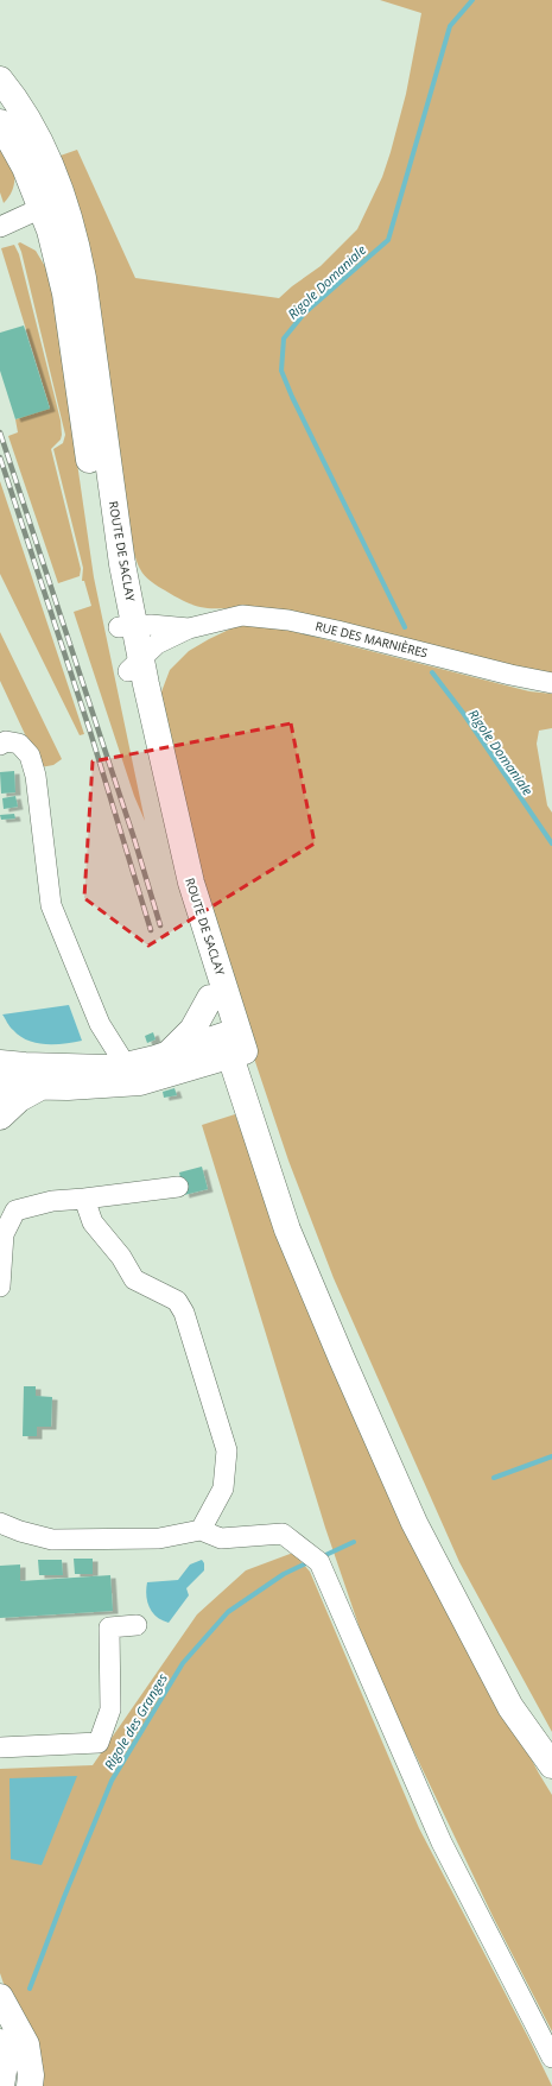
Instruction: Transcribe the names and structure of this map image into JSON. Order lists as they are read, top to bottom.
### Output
{
  "streets": {
    "main road": ["ROUTE DE SACLAY"],
    "street": ["RUE DES MARNIÈRES"]
  },
  "crossings": [
    ["ROUTE DE SACLAY", "RUE DES MARNIÈRES"]
  ],
  "water": ["Rigole Domaniale", "Rigole des Granges"]
}
